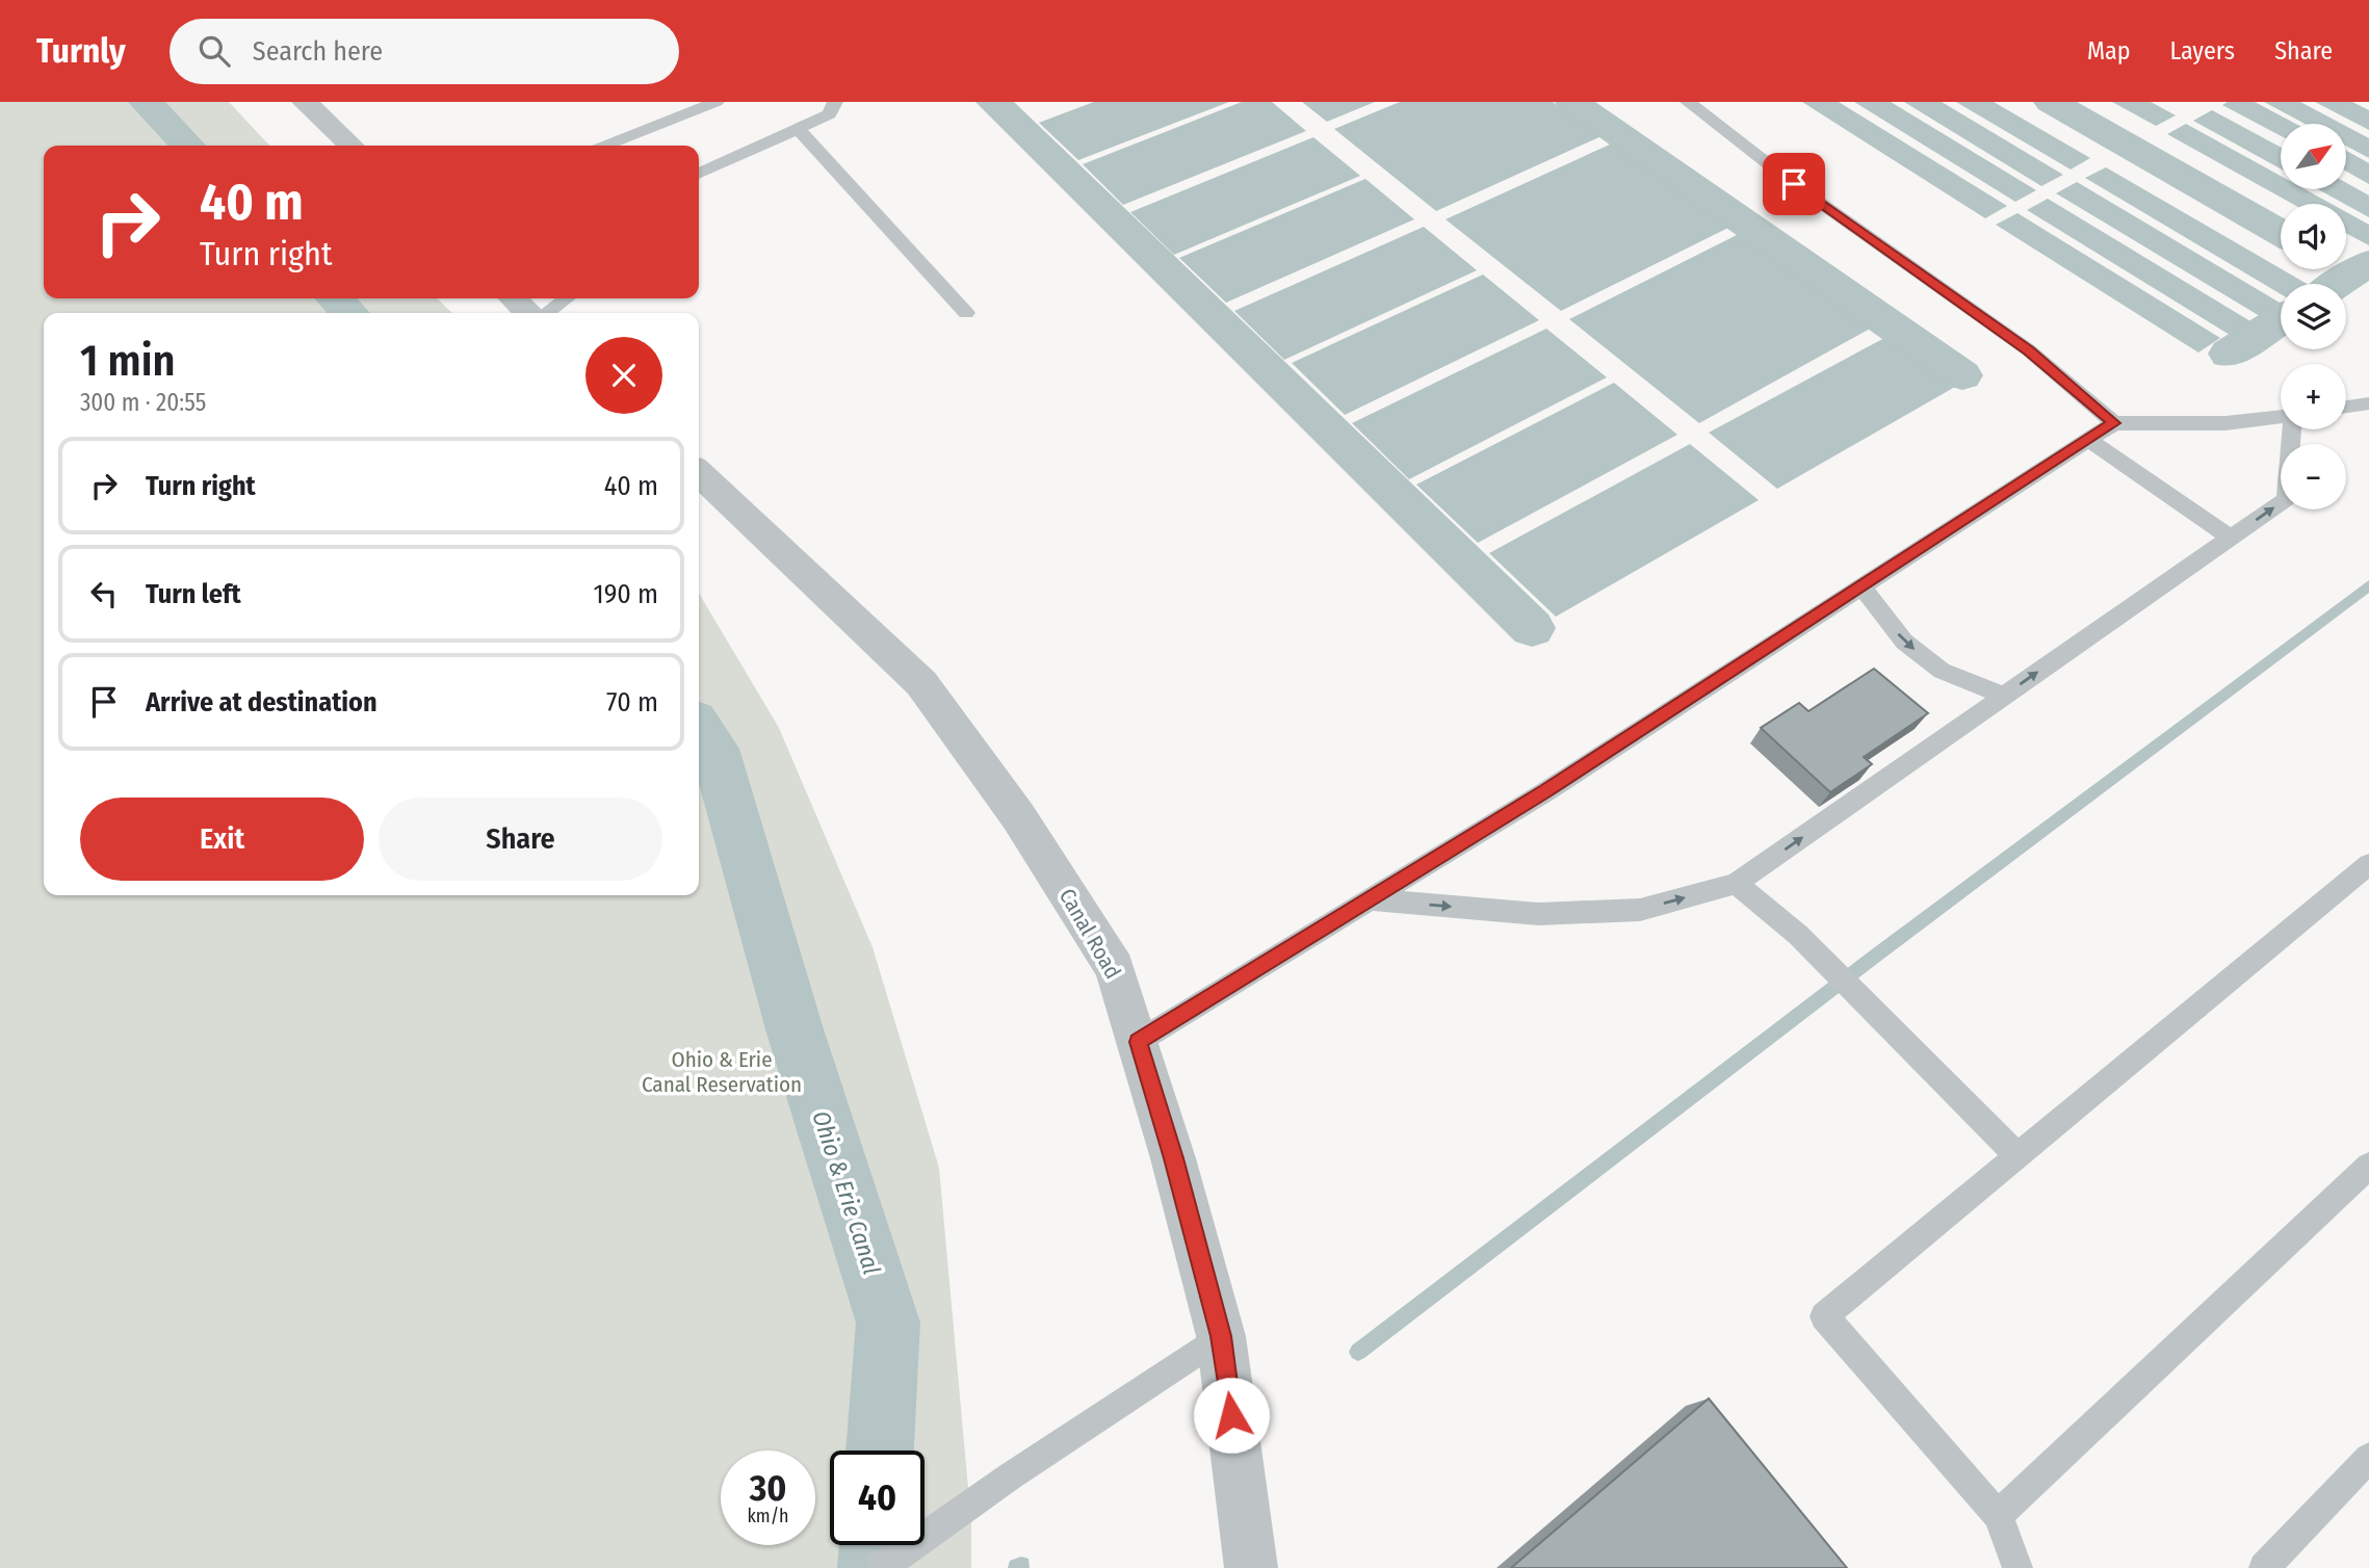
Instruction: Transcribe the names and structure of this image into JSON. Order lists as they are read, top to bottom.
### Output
{
  "streets": {
    "street": ["Canal Road"]
  },
  "water": ["Ohio & Erie Canal"],
  "parks": ["Ohio & Erie Canal Reservation"],
  "north": "top right",
  "page": {
    "header": "Turnly",
    "search": "Search here",
    "nav": ["Map", "Layers", "Share"],
    "map_buttons": ["+", "−"],
    "turn": ["40 m", "Turn right"],
    "heading": ["1 min", "300 m · 20:55"],
    "list": [
      {
        "name": "Turn right",
        "value": "40 m"
      },
      {
        "name": "Turn left",
        "value": "190 m"
      },
      {
        "name": "Arrive at destination",
        "value": "70 m"
      }
    ],
    "buttons": ["Exit", "Share"],
    "speed": "30 km/h",
    "limit": "40"
  }
}
